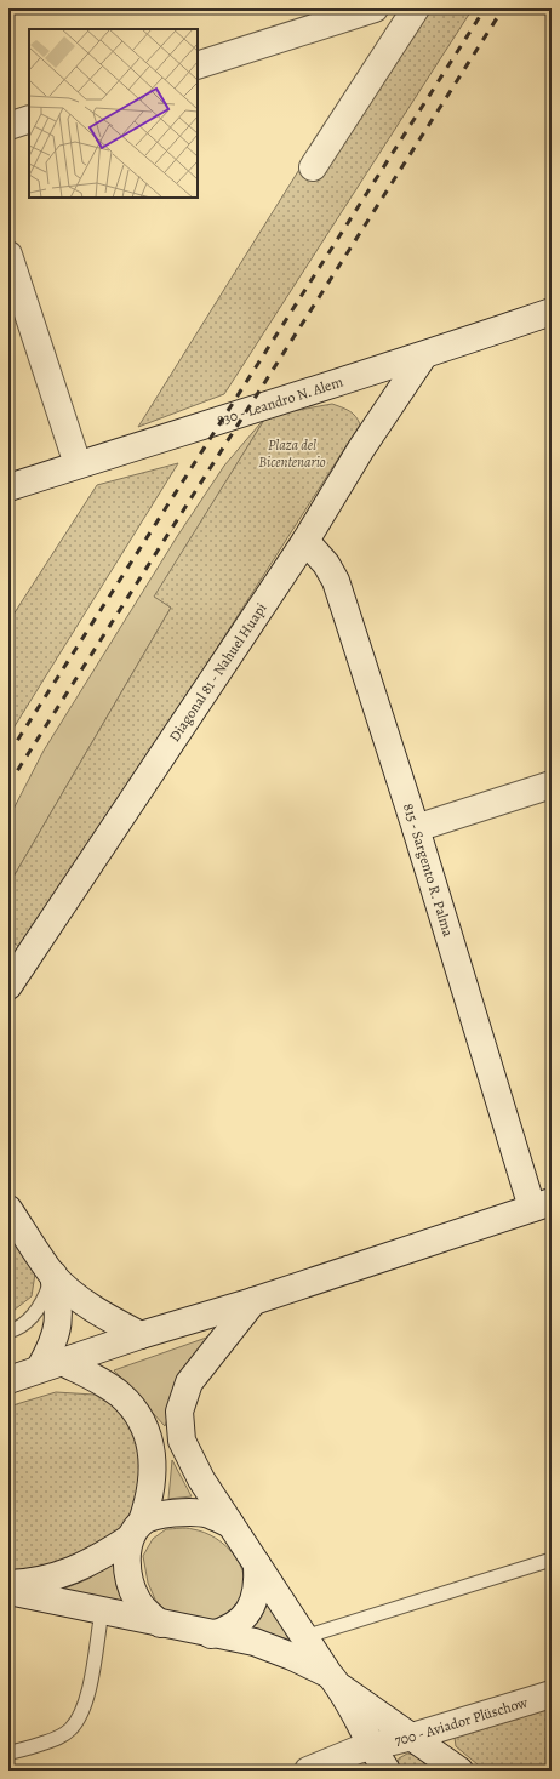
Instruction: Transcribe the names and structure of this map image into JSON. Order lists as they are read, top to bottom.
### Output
{
  "streets": {
    "street": [
      "830 - Leandro N. Alem",
      "Diagonal 81 - Nahuel Huapi",
      "815 - Sargento R. Palma",
      "700 - Aviador Plüschow"
    ]
  },
  "crossings": [
    ["830 - Leandro N. Alem", "Diagonal 81 - Nahuel Huapi"],
    ["Diagonal 81 - Nahuel Huapi", "815 - Sargento R. Palma"]
  ],
  "parks": ["Plaza del Bicentenario"]
}
